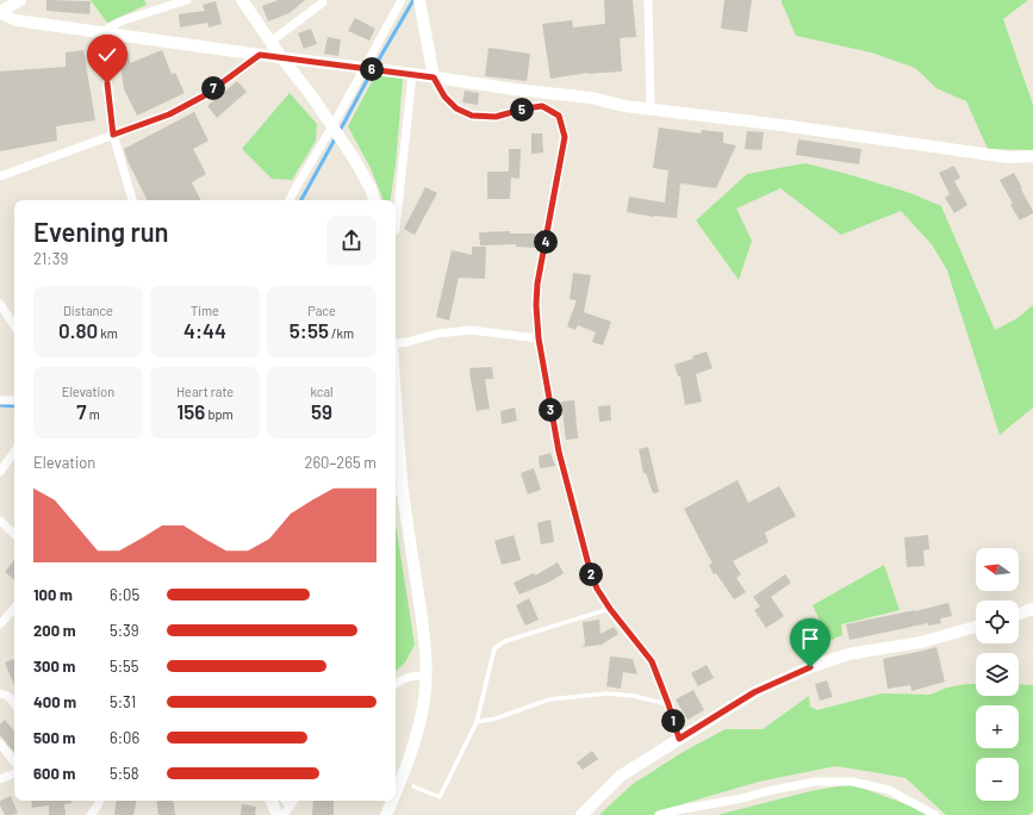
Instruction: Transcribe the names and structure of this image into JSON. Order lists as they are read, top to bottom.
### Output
{
  "north": "left",
  "page": {
    "pins": [
      "6",
      "7",
      "5",
      "4",
      "3",
      "2",
      "1"
    ],
    "heading": ["Evening run", "21:39"],
    "stats": [
      ["Distance", "0.80 km"],
      ["Time", "4:44"],
      ["Pace", "5:55 /km"],
      ["Elevation", "7 m"],
      ["Heart rate", "156 bpm"],
      ["kcal", "59"]
    ],
    "chart": ["Elevation", "260–265 m"],
    "map_buttons": ["+", "−"],
    "list": [
      {
        "name": "100 m",
        "note": "6:05"
      },
      {
        "name": "200 m",
        "note": "5:39"
      },
      {
        "name": "300 m",
        "note": "5:55"
      },
      {
        "name": "400 m",
        "note": "5:31"
      },
      {
        "name": "500 m",
        "note": "6:06"
      },
      {
        "name": "600 m",
        "note": "5:58"
      }
    ]
  }
}
